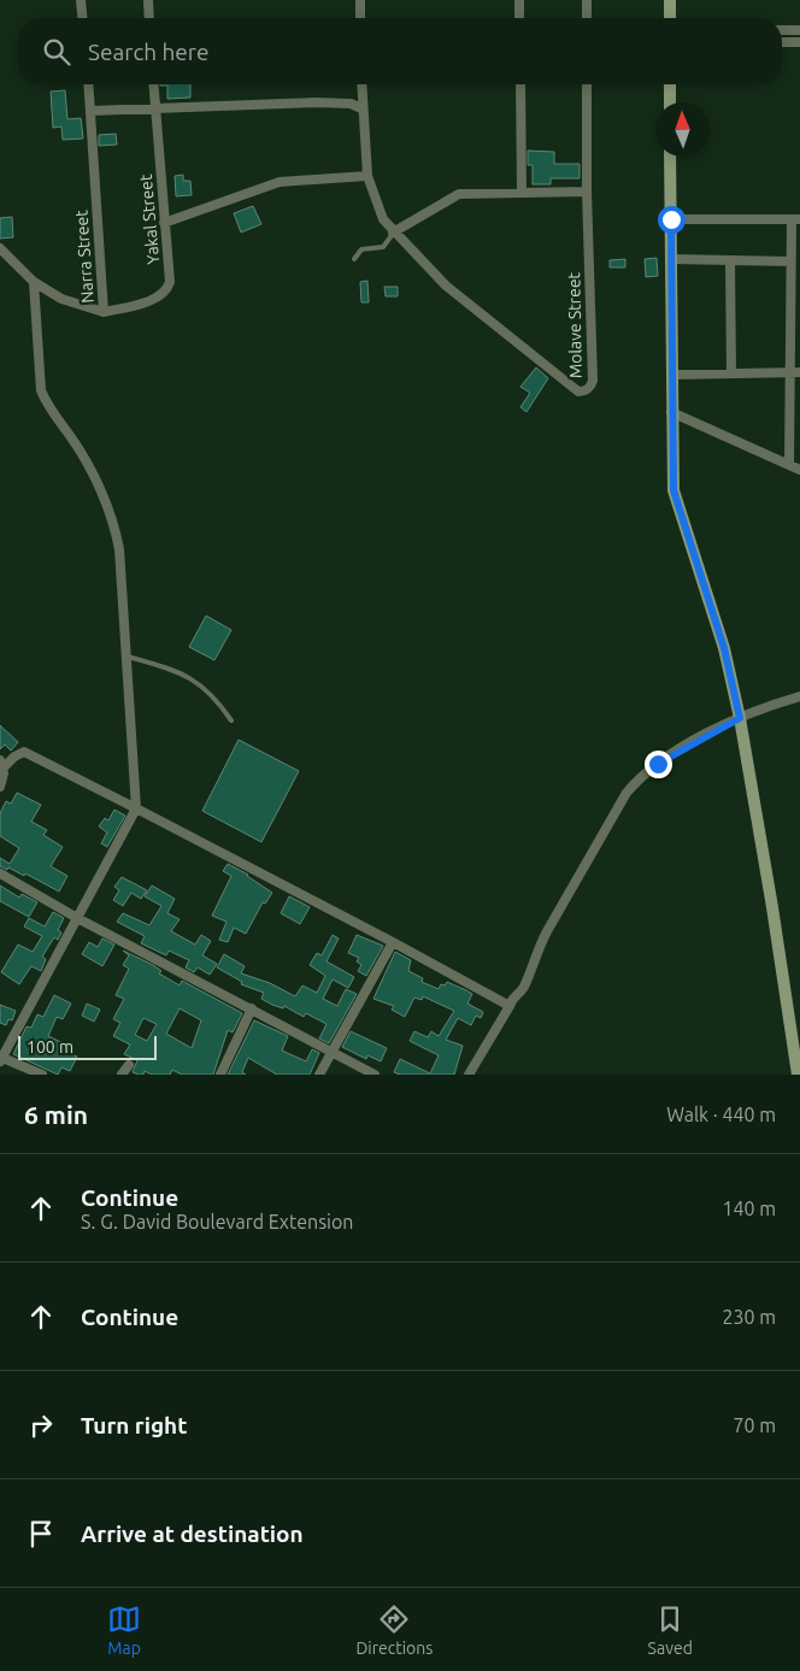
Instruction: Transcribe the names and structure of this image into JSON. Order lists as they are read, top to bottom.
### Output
{
  "streets": {
    "street": ["Yakal Street", "Narra Street", "Molave Street"]
  },
  "crossings": [
    ["Yakal Street", "Narra Street"]
  ],
  "scale_bar": "100 m",
  "north": "top",
  "page": {
    "search": "Search here",
    "scale": "100 m",
    "heading": ["6 min", "Walk · 440 m"],
    "list": [
      ["Continue", "S. G. David Boulevard Extension", "140 m"],
      ["Continue", "230 m"],
      ["Turn right", "70 m"],
      "Arrive at destination"
    ],
    "nav": ["Map", "Directions", "Saved"]
  }
}
